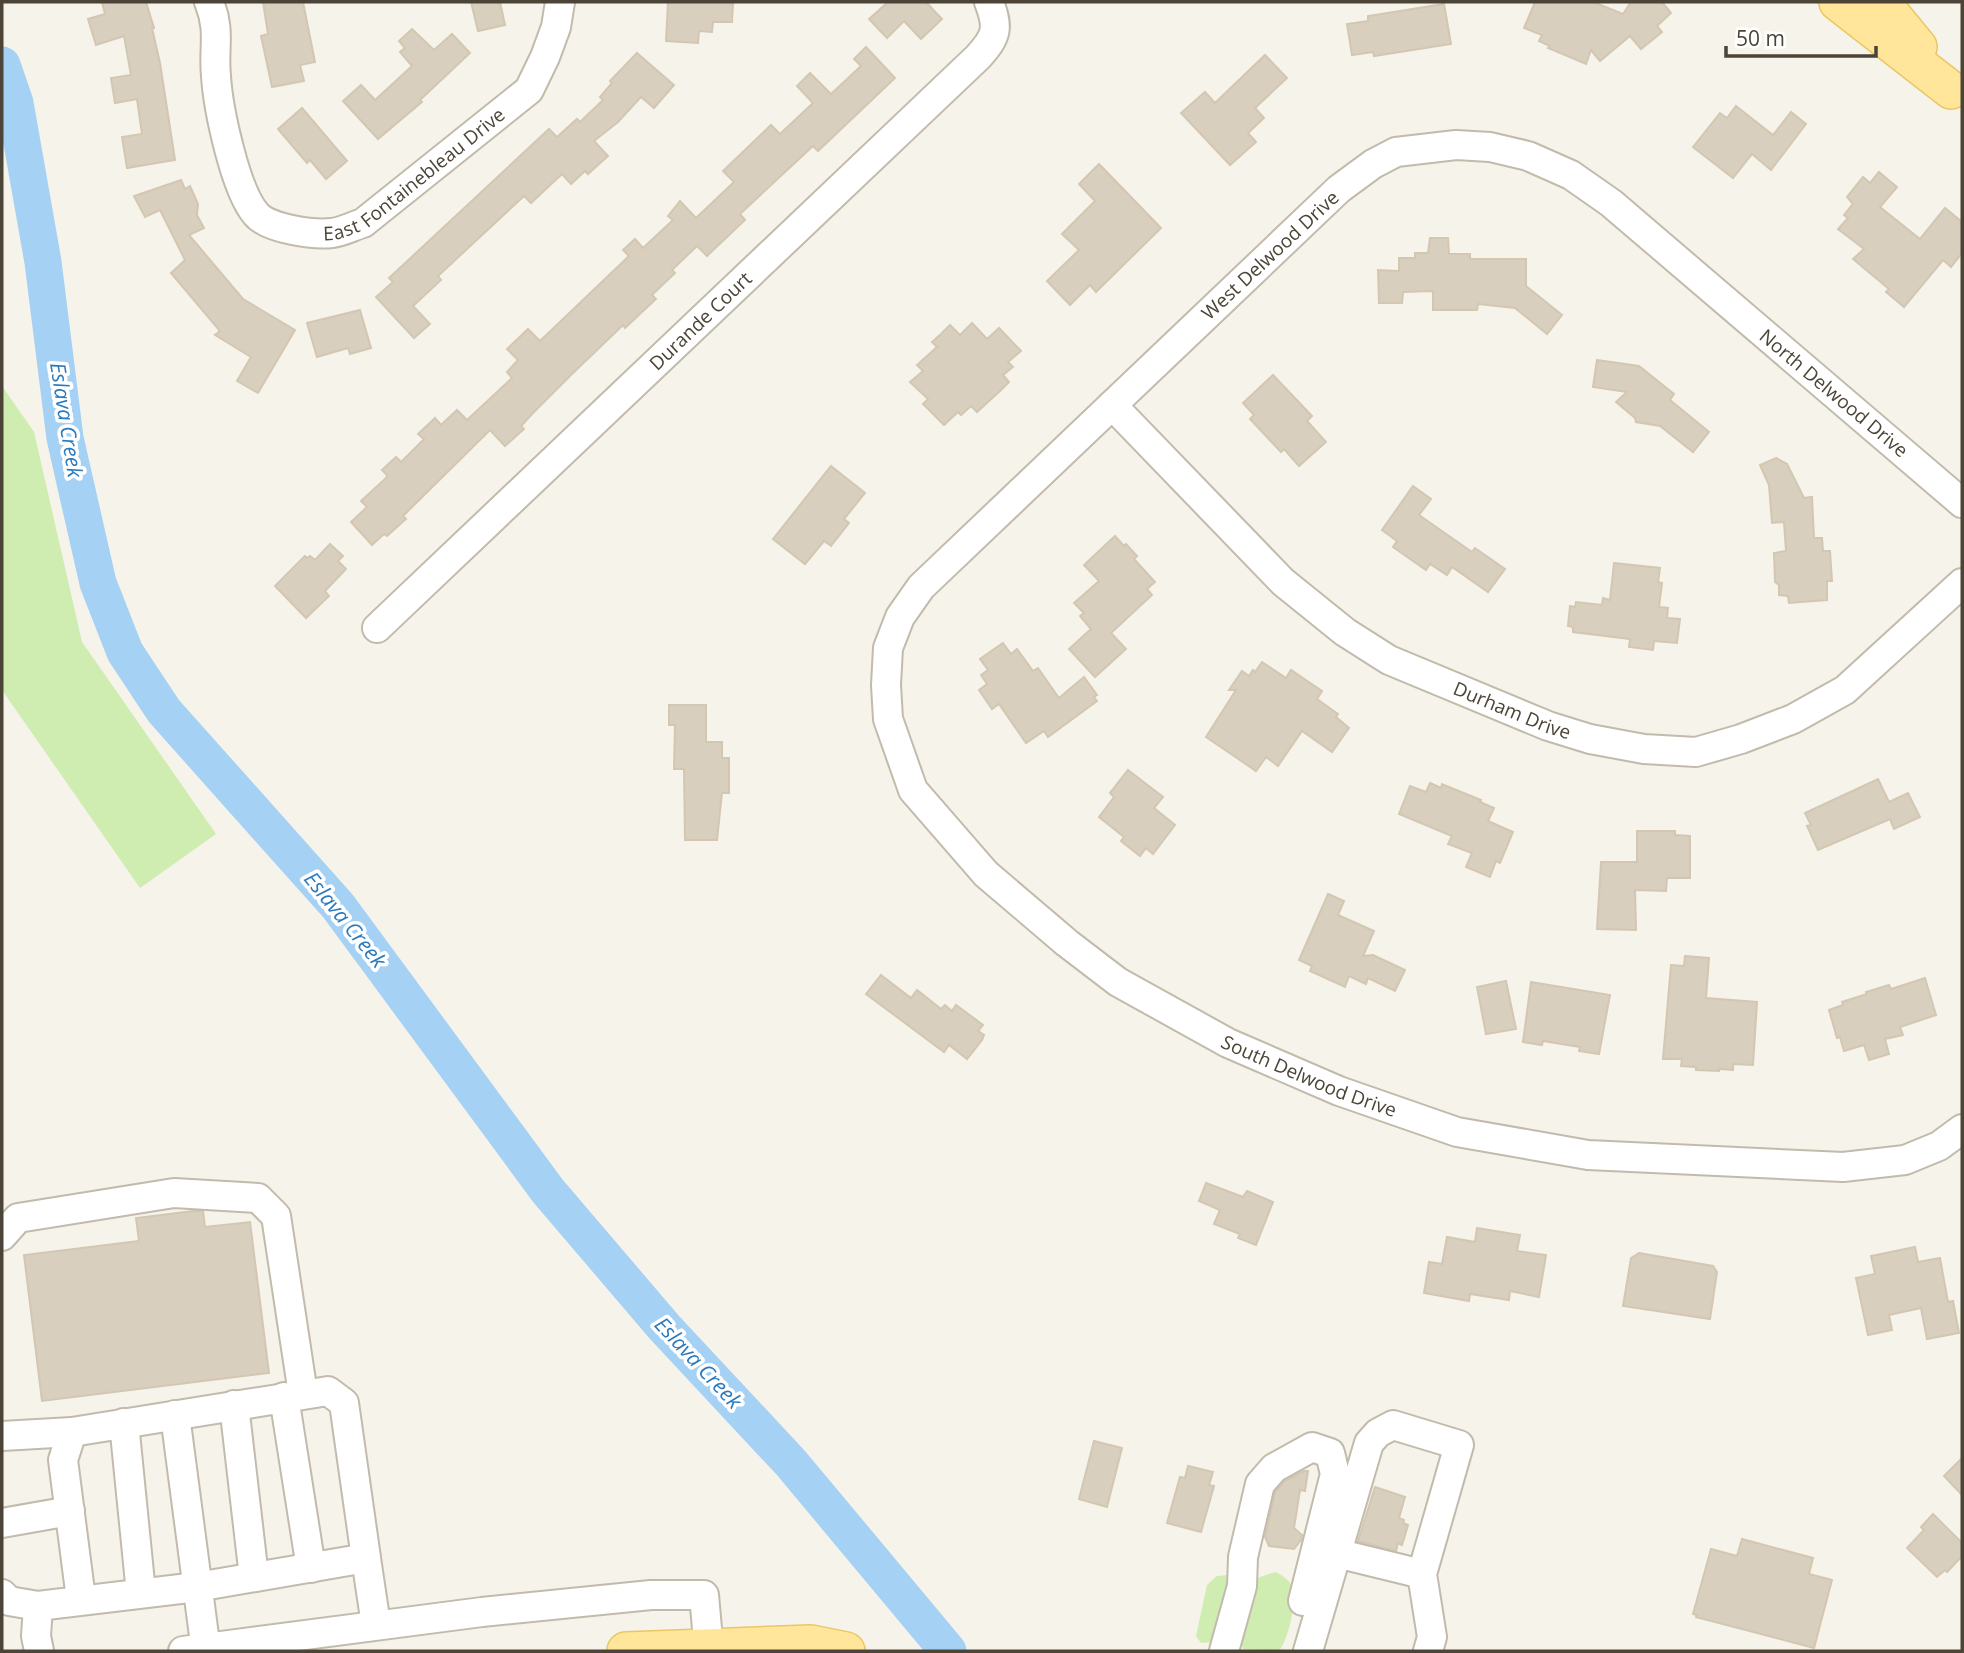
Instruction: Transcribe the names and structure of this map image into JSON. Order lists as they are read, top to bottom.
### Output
{
  "streets": {
    "street": [
      "East Fontainebleau Drive",
      "West Delwood Drive",
      "Durande Court",
      "North Delwood Drive",
      "Durham Drive",
      "South Delwood Drive"
    ]
  },
  "crossings": [
    ["West Delwood Drive", "North Delwood Drive"],
    ["West Delwood Drive", "Durham Drive"],
    ["West Delwood Drive", "South Delwood Drive"]
  ],
  "water": ["Eslava Creek"],
  "scale_bar": "50 m"
}
